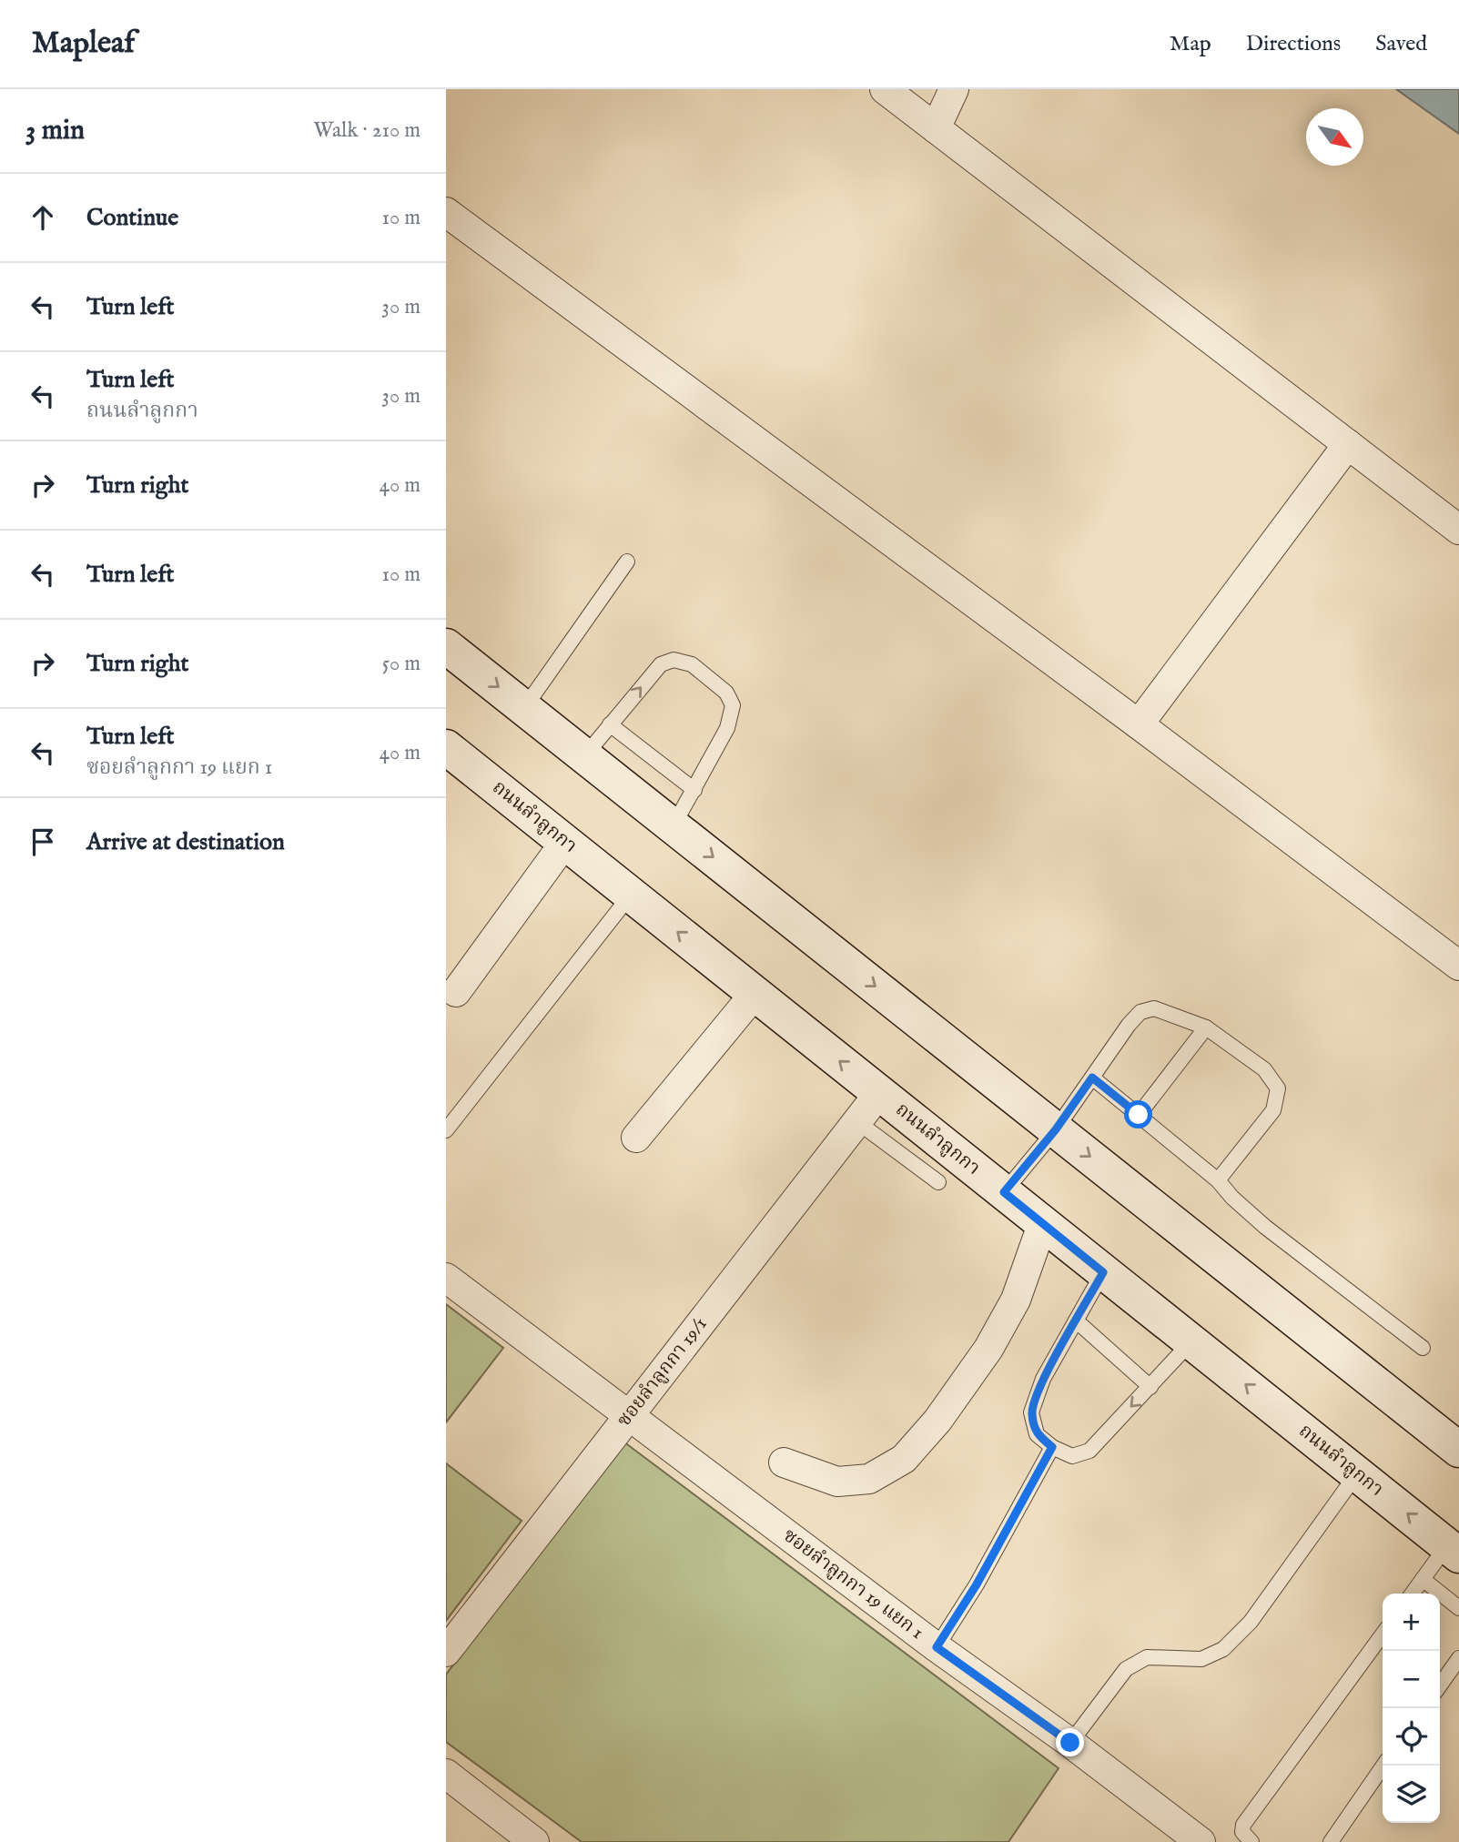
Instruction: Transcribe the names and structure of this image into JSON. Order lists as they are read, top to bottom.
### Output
{
  "streets": {
    "main road": ["ถนนลำลูกกา"],
    "street": ["ซอยลำลูกกา 19/1", "ซอยลำลูกกา 19 แยก 1"]
  },
  "crossings": [
    ["ถนนลำลูกกา", "ซอยลำลูกกา 19/1"],
    ["ซอยลำลูกกา 19/1", "ซอยลำลูกกา 19 แยก 1"]
  ],
  "north": "bottom right",
  "page": {
    "header": "Mapleaf",
    "nav": ["Map", "Directions", "Saved"],
    "heading": ["3 min", "Walk · 210 m"],
    "list": [
      ["Continue", "10 m"],
      ["Turn left", "30 m"],
      ["Turn left", "ถนนลำลูกกา", "30 m"],
      ["Turn right", "40 m"],
      ["Turn left", "10 m"],
      ["Turn right", "50 m"],
      ["Turn left", "ซอยลำลูกกา 19 แยก 1", "40 m"],
      "Arrive at destination"
    ],
    "map_buttons": ["+", "−"]
  }
}
